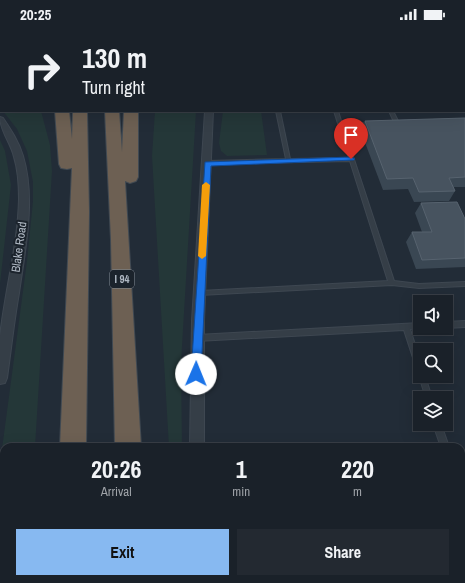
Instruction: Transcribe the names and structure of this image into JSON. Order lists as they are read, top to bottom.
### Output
{
  "streets": {
    "highway": ["I 94"],
    "street": ["Blake Road"]
  },
  "page": {
    "status": "20:25",
    "turn": ["130 m", "Turn right"],
    "eta": [
      "20:26",
      "Arrival",
      "1",
      "min",
      "220",
      "m"
    ],
    "buttons": ["Exit", "Share"]
  }
}
